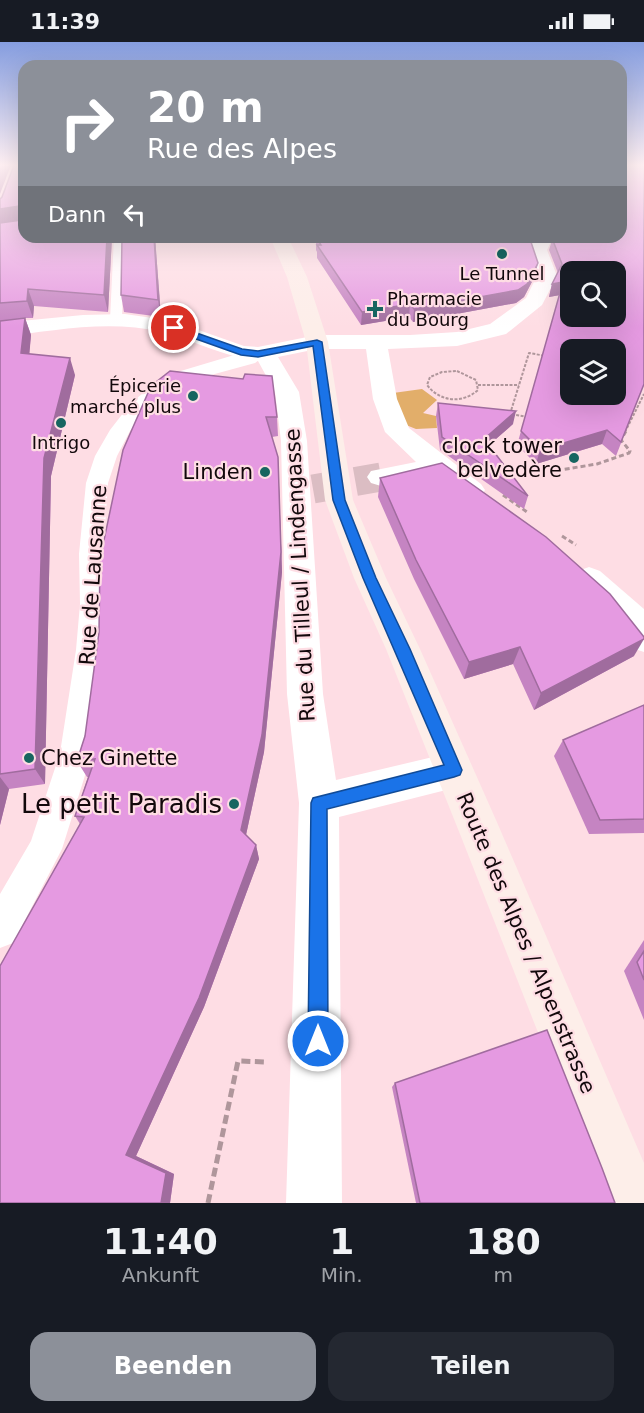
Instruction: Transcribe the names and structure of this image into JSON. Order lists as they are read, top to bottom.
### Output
{
  "streets": {
    "main road": ["Route des Alpes / Alpenstrasse"],
    "street": ["Rue de Lausanne", "Rue du Tilleul / Lindengasse"]
  },
  "crossings": [
    ["Rue de Lausanne", "Rue du Tilleul / Lindengasse"],
    ["Rue de Lausanne", "Route des Alpes / Alpenstrasse"]
  ],
  "places": {
    "other": [
      "Le Tunnel",
      "Épicerie marché plus",
      "Intrigo",
      "clock tower belvedère",
      "Linden",
      "Chez Ginette",
      "Le petit Paradis"
    ],
    "health": ["Pharmacie du Bourg"]
  },
  "page": {
    "status": "11:39",
    "turn": ["20 m", "Rue des Alpes"],
    "then": "Dann",
    "eta": [
      "11:40",
      "Ankunft",
      "1",
      "Min.",
      "180",
      "m"
    ],
    "buttons": ["Beenden", "Teilen"]
  }
}
